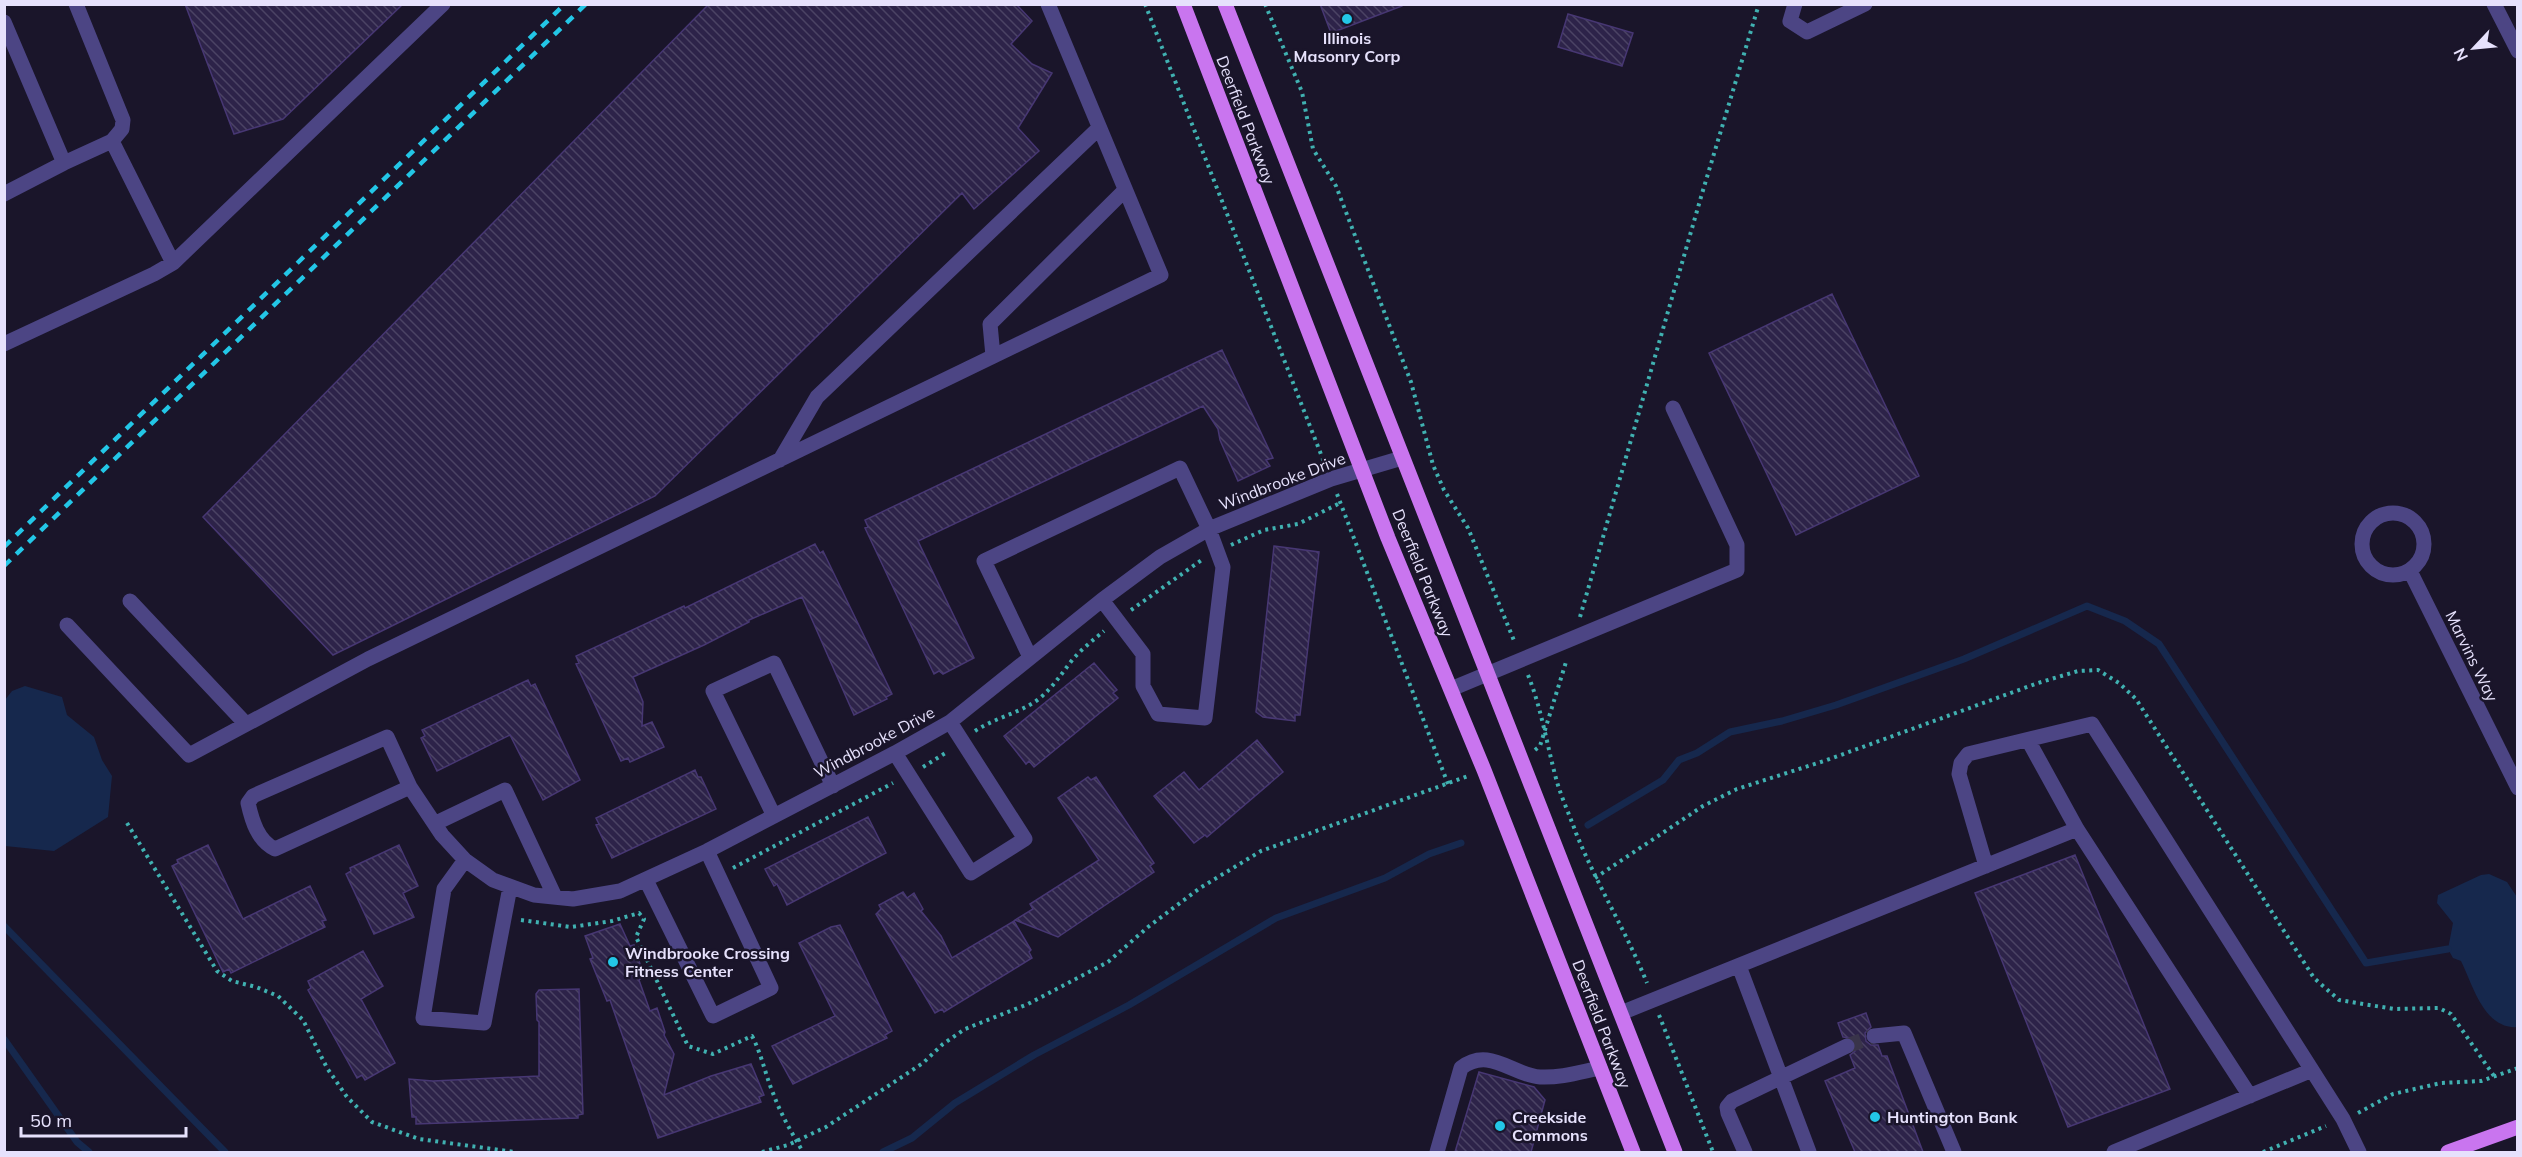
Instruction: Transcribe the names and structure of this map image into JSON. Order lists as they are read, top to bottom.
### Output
{
  "streets": {
    "main road": ["Deerfield Parkway"],
    "street": ["Windbrooke Drive", "Marvins Way"]
  },
  "crossings": [
    ["Deerfield Parkway", "Windbrooke Drive"]
  ],
  "places": [
    "Illinois Masonry Corp",
    "Windbrooke Crossing Fitness Center",
    "Huntington Bank",
    "Creekside Commons"
  ],
  "scale_bar": "50 m",
  "north": "bottom left"
}
